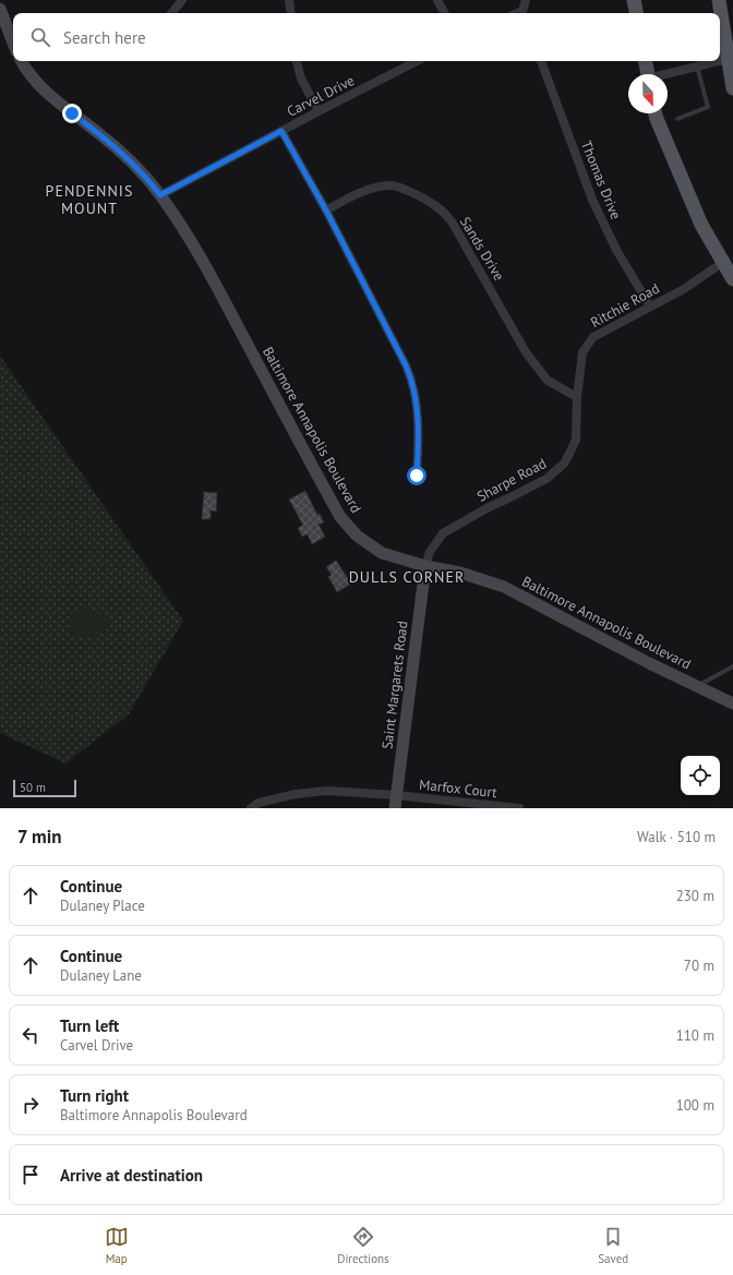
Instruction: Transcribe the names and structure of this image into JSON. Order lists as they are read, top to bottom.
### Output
{
  "streets": {
    "main road": ["Baltimore Annapolis Boulevard", "Saint Margarets Road"],
    "street": [
      "Carvel Drive",
      "Thomas Drive",
      "Sands Drive",
      "Ritchie Road",
      "Sharpe Road",
      "Marfox Court"
    ]
  },
  "crossings": [
    ["Carvel Drive", "Baltimore Annapolis Boulevard"],
    ["Thomas Drive", "Ritchie Road"],
    ["Sands Drive", "Ritchie Road"],
    ["Sands Drive", "Sharpe Road"],
    ["Ritchie Road", "Sharpe Road"],
    ["Baltimore Annapolis Boulevard", "Sharpe Road"],
    ["Baltimore Annapolis Boulevard", "Saint Margarets Road"],
    ["Sharpe Road", "Saint Margarets Road"],
    ["Saint Margarets Road", "Marfox Court"]
  ],
  "districts": ["PENDENNIS MOUNT", "DULLS CORNER"],
  "scale_bar": "50 m",
  "north": "bottom",
  "page": {
    "search": "Search here",
    "scale": "50 m",
    "heading": ["7 min", "Walk · 510 m"],
    "list": [
      ["Continue", "Dulaney Place", "230 m"],
      ["Continue", "Dulaney Lane", "70 m"],
      ["Turn left", "Carvel Drive", "110 m"],
      ["Turn right", "Baltimore Annapolis Boulevard", "100 m"],
      "Arrive at destination"
    ],
    "nav": ["Map", "Directions", "Saved"]
  }
}
